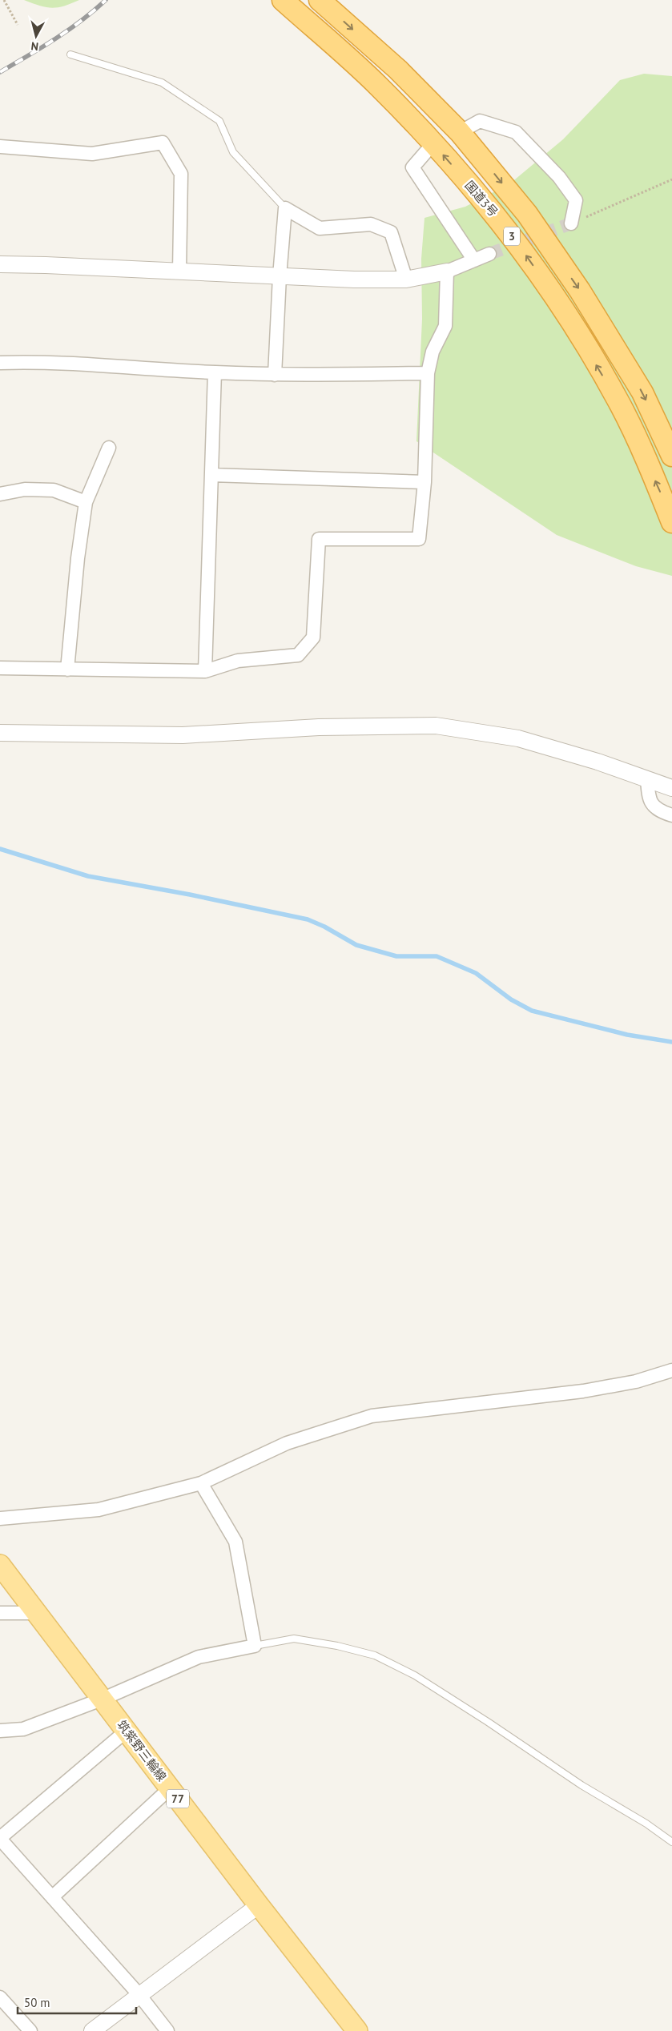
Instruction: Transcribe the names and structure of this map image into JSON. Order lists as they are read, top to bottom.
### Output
{
  "streets": {
    "highway": ["国道3号", "3"],
    "main road": ["筑紫野三輪線", "77"]
  },
  "scale_bar": "50 m",
  "north": "bottom"
}
